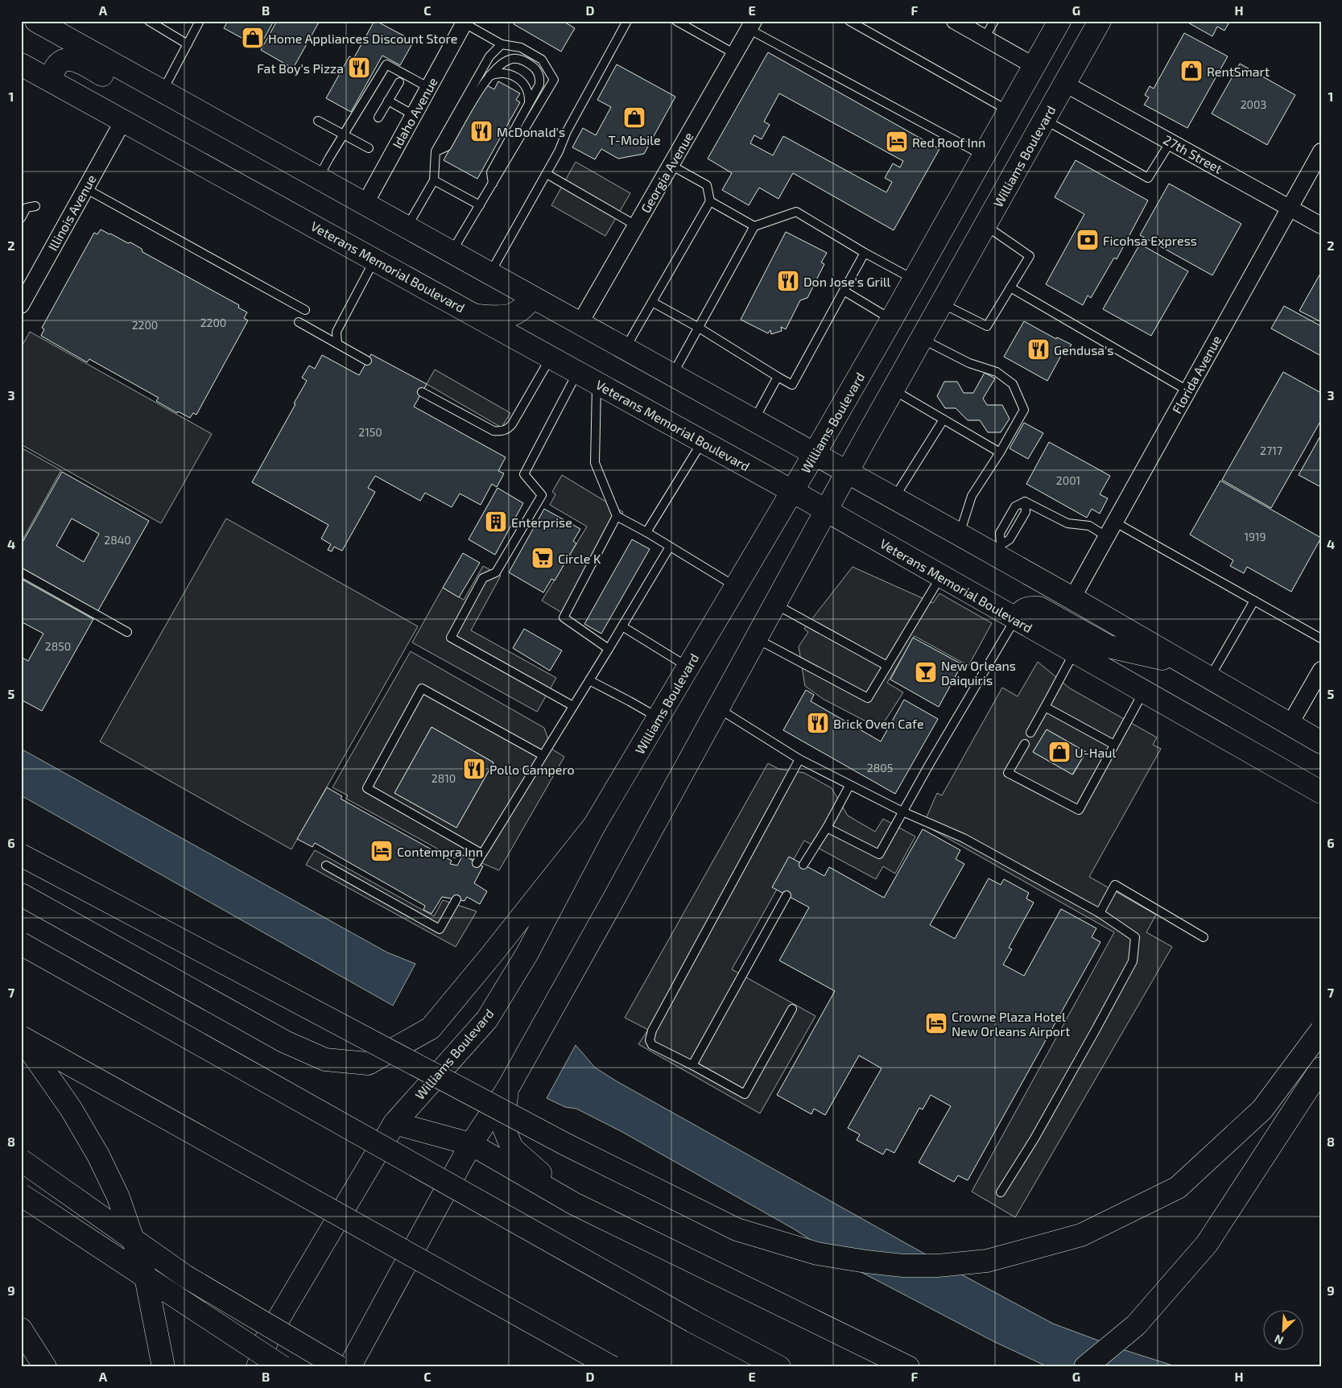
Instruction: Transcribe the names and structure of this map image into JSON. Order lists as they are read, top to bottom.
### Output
{
  "streets": {
    "main road": ["Williams Boulevard", "Veterans Memorial Boulevard"],
    "street": [
      "Idaho Avenue",
      "27th Street",
      "Georgia Avenue",
      "Illinois Avenue",
      "Florida Avenue"
    ]
  },
  "crossings": [
    ["27th Street", "Williams Boulevard"],
    ["27th Street", "Florida Avenue"],
    ["Williams Boulevard", "Veterans Memorial Boulevard"],
    ["Illinois Avenue", "Veterans Memorial Boulevard"]
  ],
  "places": {
    "shop": [
      "Home Appliances Discount Store",
      "RentSmart",
      "T-Mobile",
      "U-Haul"
    ],
    "restaurant": [
      "Fat Boy's Pizza",
      "McDonald's",
      "Don Jose's Grill",
      "Gendusa's",
      "Brick Oven Cafe",
      "Pollo Campero"
    ],
    "hotel": ["Red Roof Inn", "Contempra Inn", "Crowne Plaza Hotel New Orleans Airport"],
    "bank": ["Ficohsa Express"],
    "building": ["Enterprise"],
    "supermarket": ["Circle K"],
    "bar": ["New Orleans Daiquiris"]
  },
  "house_numbers": [
    "2003",
    "2200",
    "2200",
    "2150",
    "2717",
    "2001",
    "1919",
    "2840",
    "2850",
    "2805",
    "2810"
  ],
  "north": "bottom left",
  "grid": {
    "columns": [
      "A",
      "B",
      "C",
      "D",
      "E",
      "F",
      "G",
      "H"
    ],
    "rows": [
      "1",
      "2",
      "3",
      "4",
      "5",
      "6",
      "7",
      "8",
      "9"
    ]
  }
}
